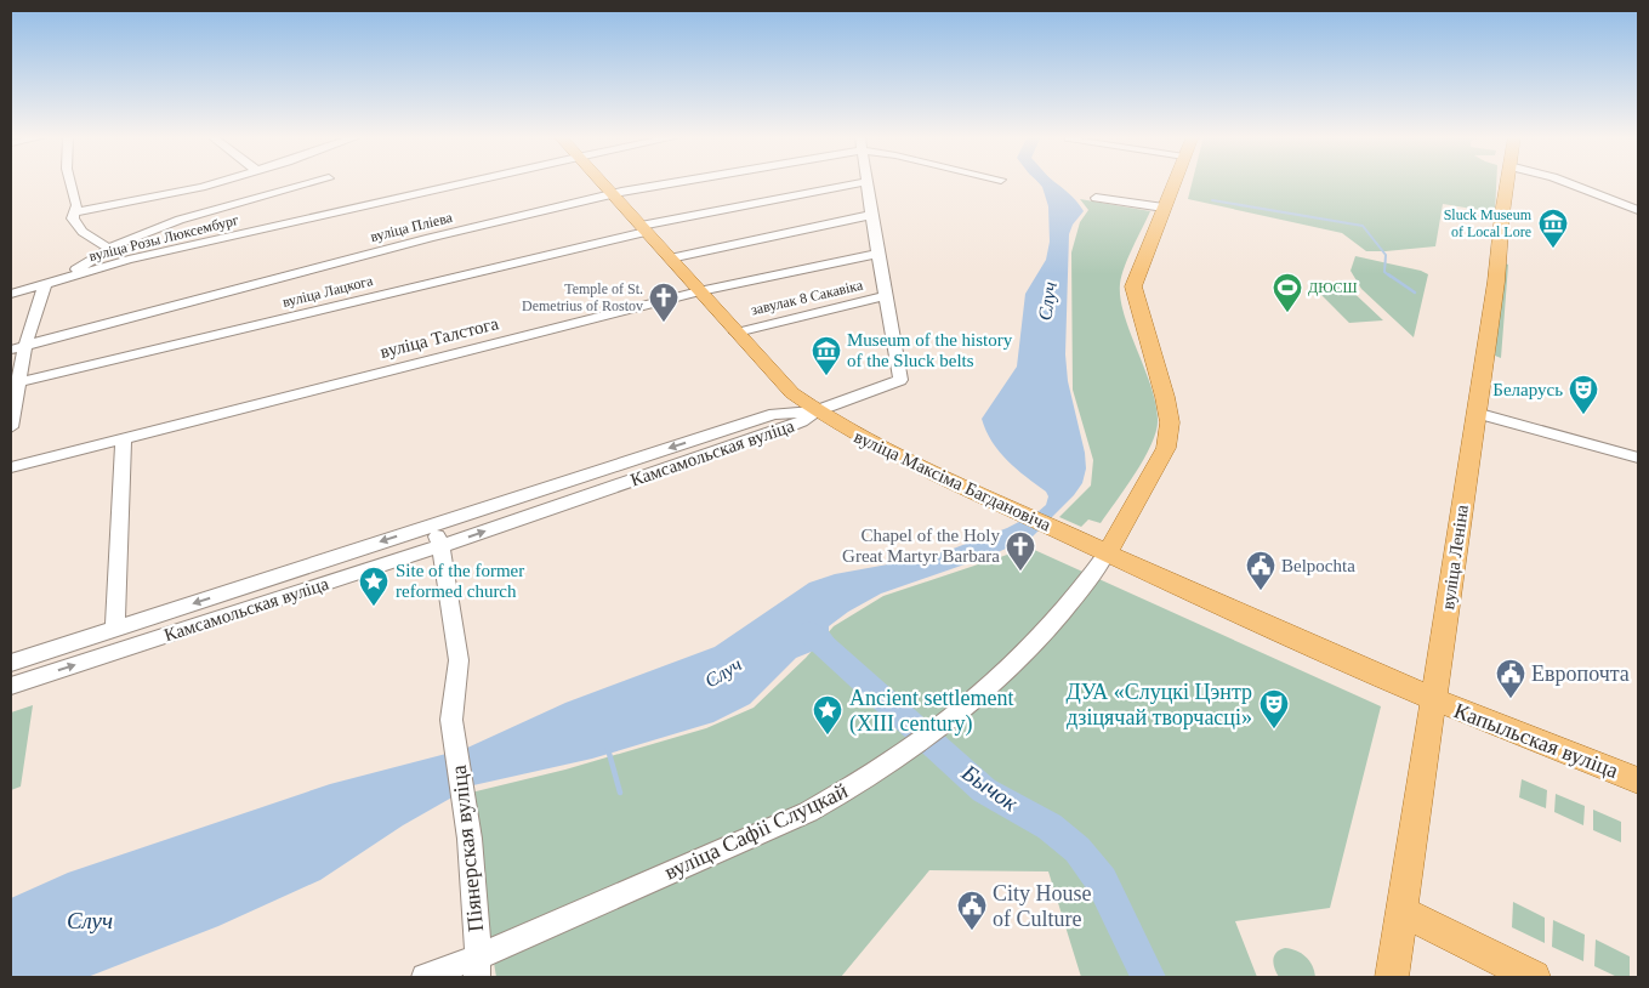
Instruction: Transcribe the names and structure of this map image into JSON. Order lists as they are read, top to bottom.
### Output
{
  "streets": {
    "main road": ["вуліца Максіма Багдановіча", "вуліца Леніна", "Капыльская вуліца"],
    "street": [
      "вуліца Пліева",
      "вуліца Розы Люксембург",
      "вуліца Лацкога",
      "завулак 8 Сакавіка",
      "вуліца Талстога",
      "Камсамольская вуліца",
      "вуліца Сафіі Слуцкай",
      "Піянерская вуліца"
    ]
  },
  "crossings": [
    ["вуліца Пліева", "вуліца Максіма Багдановіча"],
    ["вуліца Лацкога", "вуліца Максіма Багдановіча"],
    ["завулак 8 Сакавіка", "вуліца Максіма Багдановіча"],
    ["вуліца Талстога", "вуліца Максіма Багдановіча"],
    ["Камсамольская вуліца", "вуліца Максіма Багдановіча"],
    ["Камсамольская вуліца", "Піянерская вуліца"],
    ["вуліца Максіма Багдановіча", "вуліца Леніна"],
    ["вуліца Максіма Багдановіча", "Капыльская вуліца"],
    ["вуліца Максіма Багдановіча", "вуліца Сафіі Слуцкай"],
    ["вуліца Леніна", "Капыльская вуліца"],
    ["вуліца Сафіі Слуцкай", "Піянерская вуліца"]
  ],
  "water": ["Случ", "Бычок"],
  "places": {
    "museum": ["Sluck Museum of Local Lore", "Museum of the history of the Sluck belts"],
    "sports": ["ДЮСШ"],
    "church": ["Temple of St. Demetrius of Rostov", "Chapel of the Holy Great Martyr Barbara"],
    "theatre": ["Беларусь", "ДУА «Слуцкі Цэнтр дзіцячай творчасці»"],
    "public building": ["Belpochta", "Европочта", "City House of Culture"],
    "place": ["Site of the former reformed church", "Ancient settlement (XIII century)"]
  }
}
